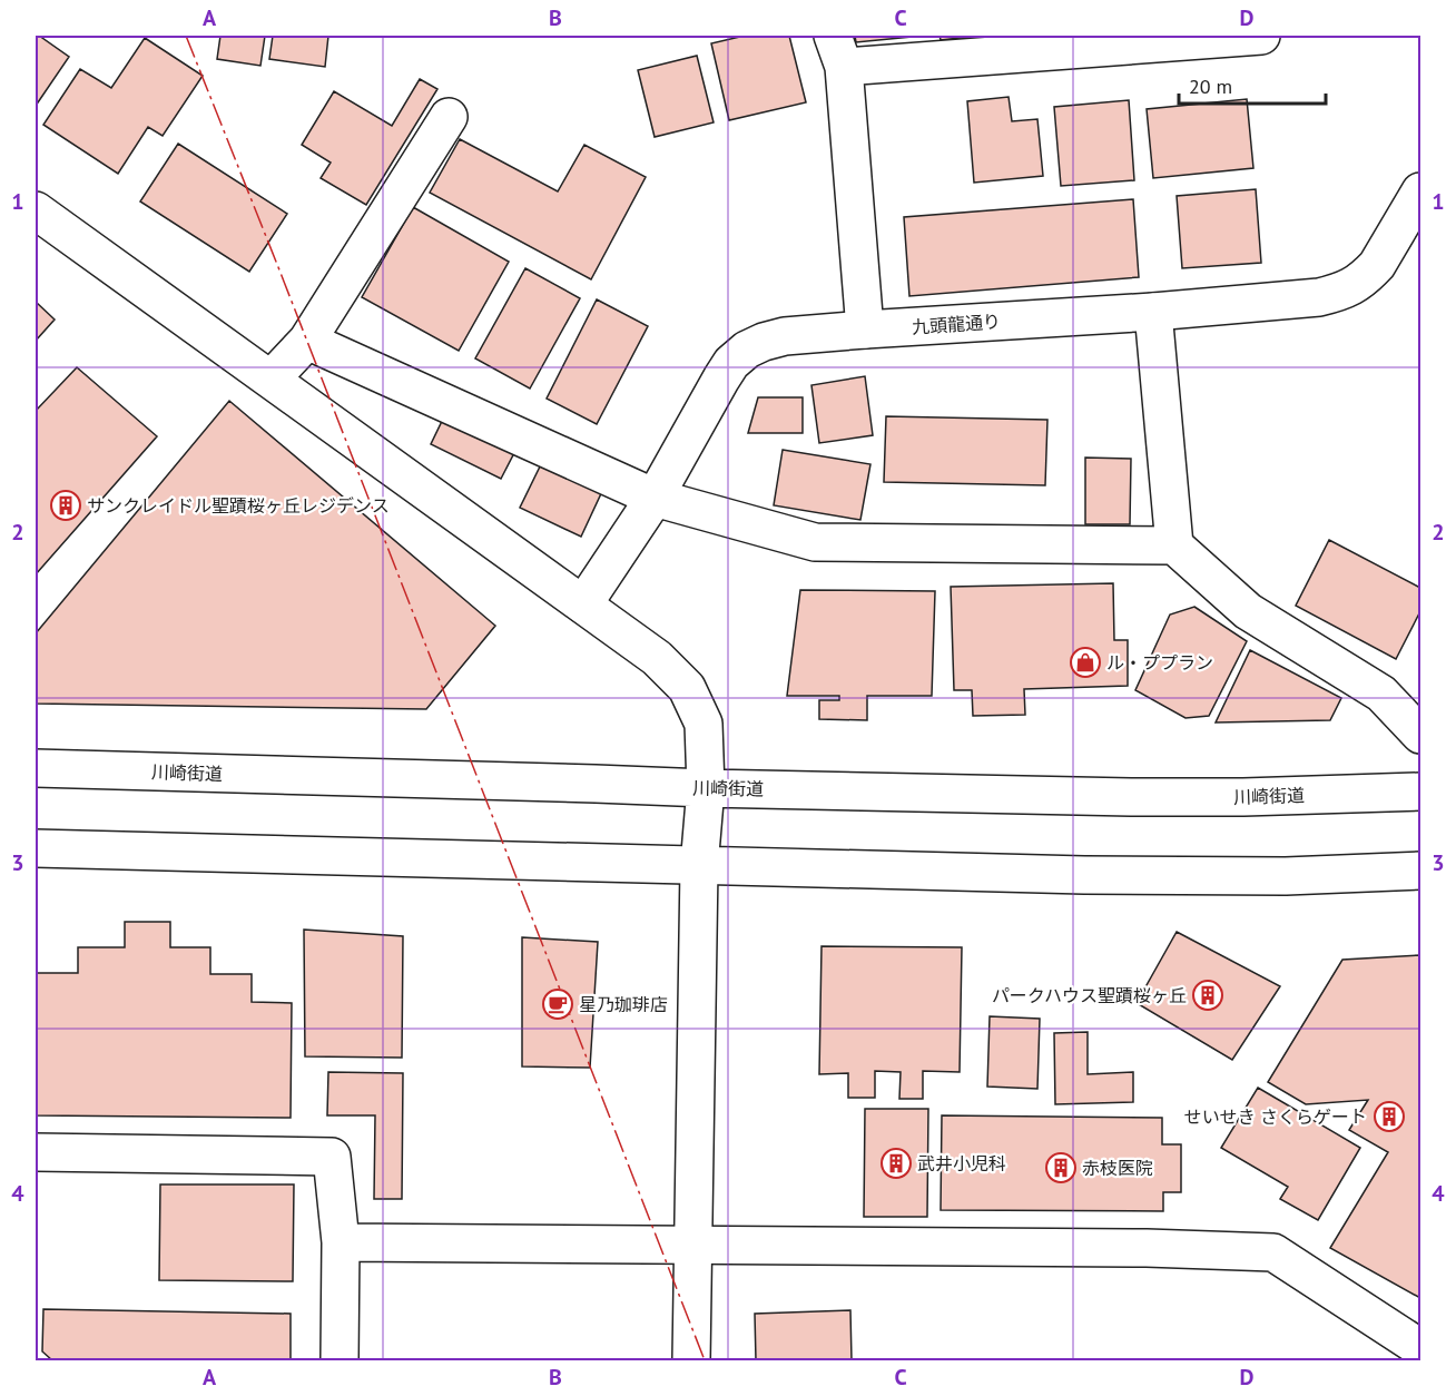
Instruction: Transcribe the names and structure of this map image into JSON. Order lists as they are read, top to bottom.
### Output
{
  "streets": {
    "street": ["九頭龍通り", "川崎街道"]
  },
  "places": {
    "building": [
      "サンクレイドル聖蹟桜ヶ丘レジデンス",
      "パークハウス聖蹟桜ヶ丘",
      "せいせき さくらゲート",
      "武井小児科",
      "赤枝医院"
    ],
    "shop": ["ル・ププラン"],
    "cafe": ["星乃珈琲店"]
  },
  "scale_bar": "20 m",
  "grid": {
    "columns": [
      "A",
      "B",
      "C",
      "D"
    ],
    "rows": [
      "1",
      "2",
      "3",
      "4"
    ]
  }
}
